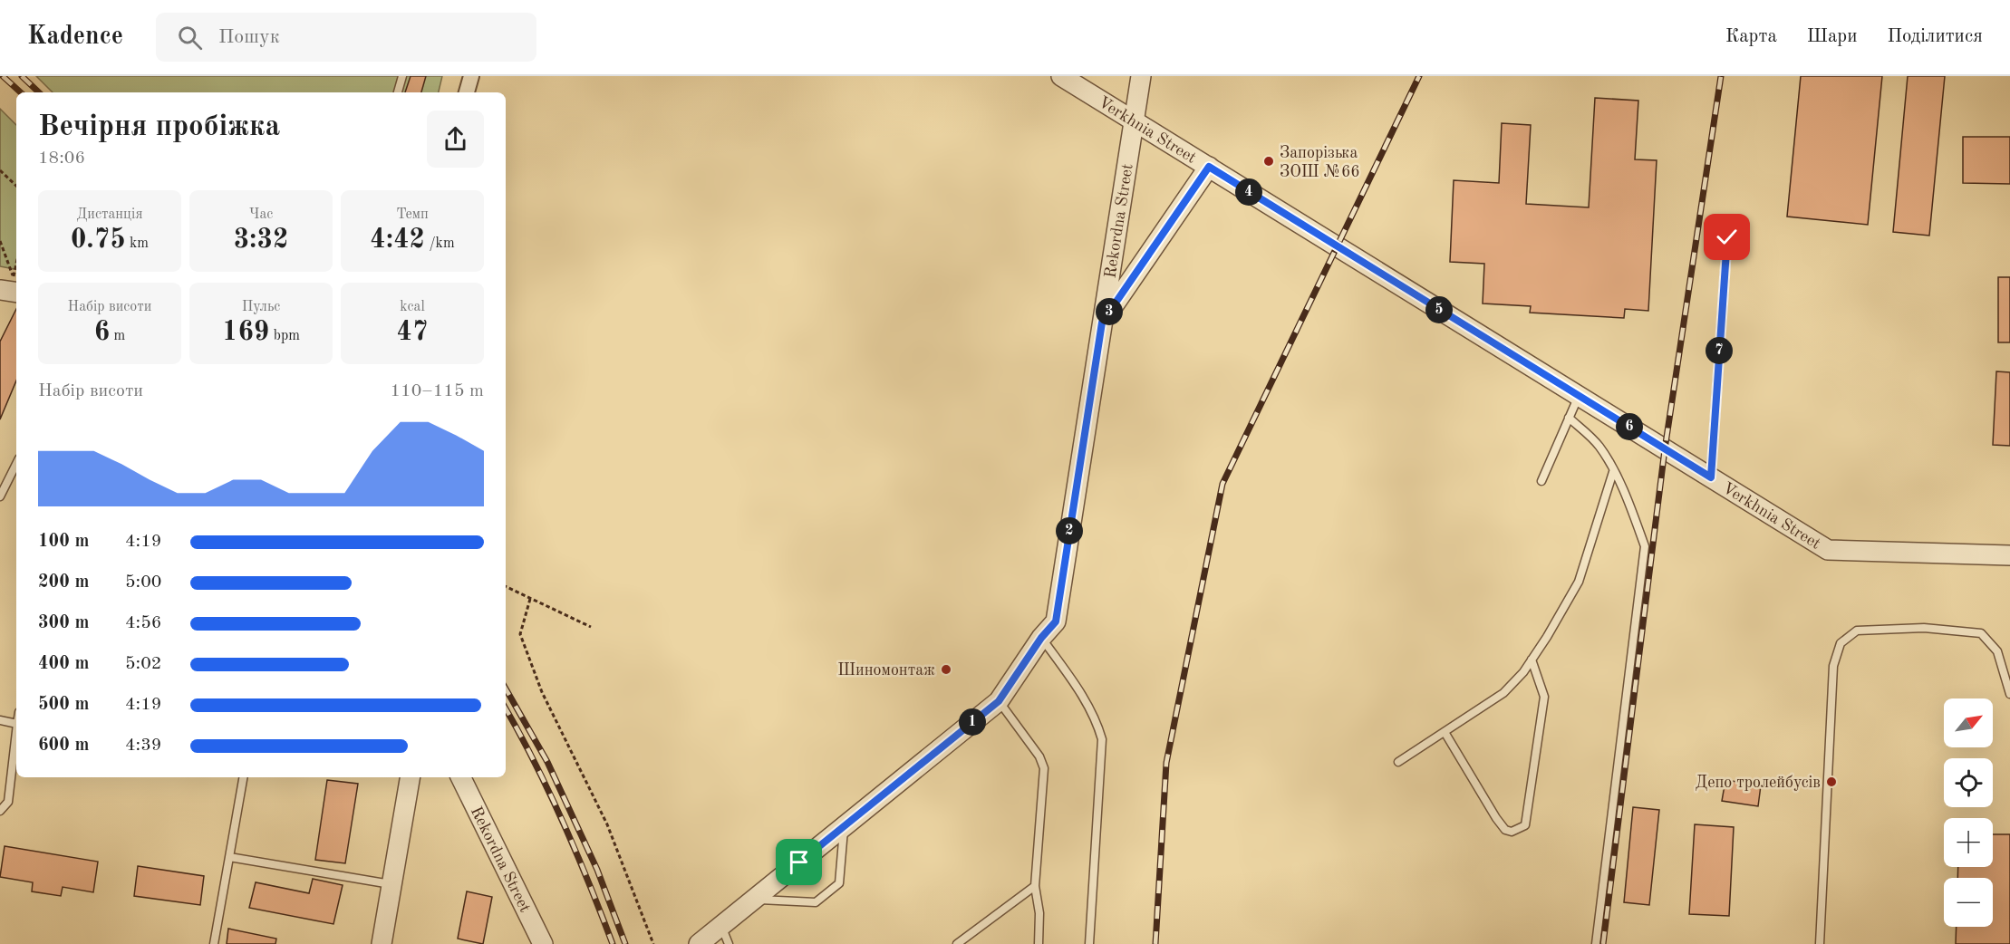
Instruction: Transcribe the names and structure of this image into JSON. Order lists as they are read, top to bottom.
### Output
{
  "streets": {
    "street": ["Verkhnia Street", "Rekordna Street"]
  },
  "crossings": [
    ["Verkhnia Street", "Rekordna Street"]
  ],
  "places": ["Запорізька ЗОШ №66", "Шиномонтаж", "Депо тролейбусів"],
  "north": "top right",
  "page": {
    "header": "Kadence",
    "search": "Пошук",
    "nav": ["Карта", "Шари", "Поділитися"],
    "heading": ["Вечірня пробіжка", "18:06"],
    "pins": [
      "4",
      "5",
      "3",
      "7",
      "6",
      "2",
      "1"
    ],
    "stats": [
      ["Дистанція", "0.75 km"],
      ["Час", "3:32"],
      ["Темп", "4:42 /km"],
      ["Набір висоти", "6 m"],
      ["Пульс", "169 bpm"],
      ["kcal", "47"]
    ],
    "chart": ["Набір висоти", "110–115 m"],
    "list": [
      {
        "name": "100 m",
        "note": "4:19"
      },
      {
        "name": "200 m",
        "note": "5:00"
      },
      {
        "name": "300 m",
        "note": "4:56"
      },
      {
        "name": "400 m",
        "note": "5:02"
      },
      {
        "name": "500 m",
        "note": "4:19"
      },
      {
        "name": "600 m",
        "note": "4:39"
      }
    ],
    "map_buttons": ["+", "−"]
  }
}
